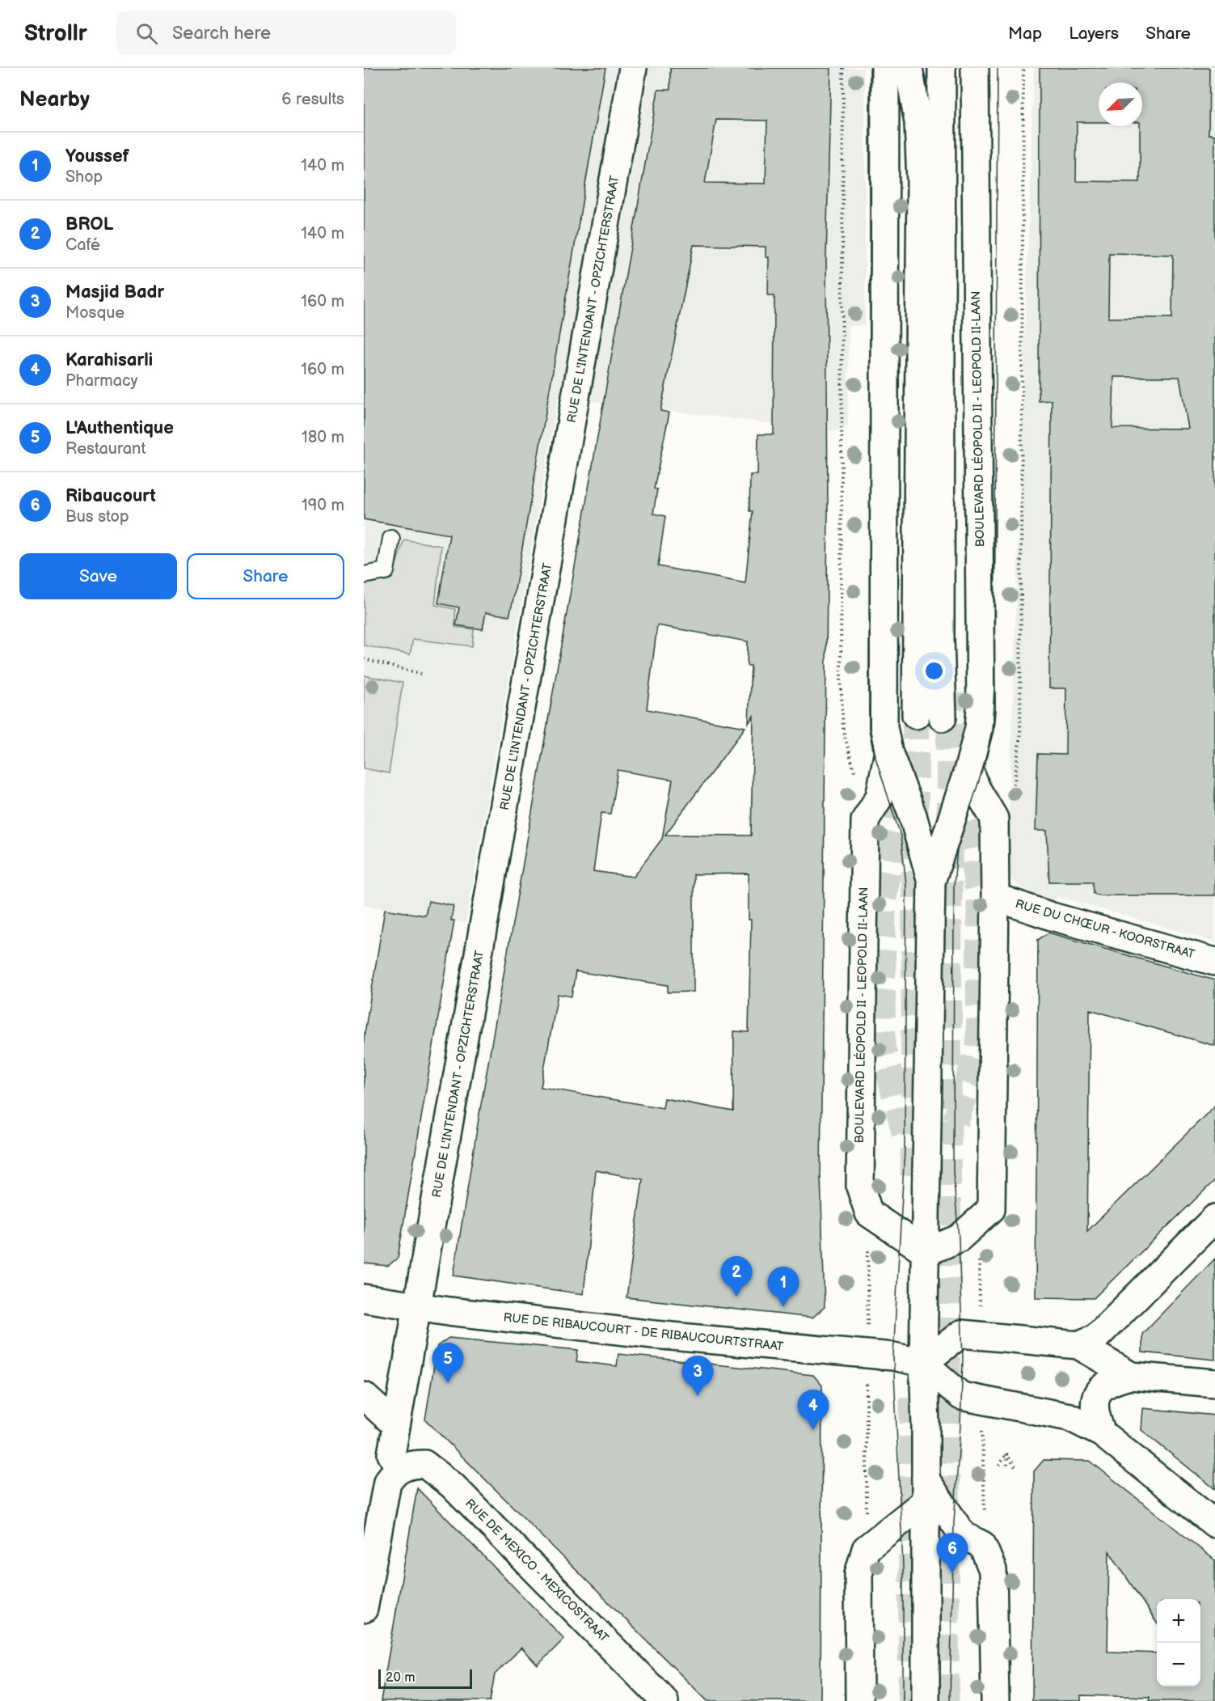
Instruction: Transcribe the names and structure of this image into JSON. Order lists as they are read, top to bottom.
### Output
{
  "streets": {
    "main road": [
      "RUE DE L'INTENDANT - OPZICHTERSTRAAT",
      "BOULEVARD LÉOPOLD II - LEOPOLD II-LAAN",
      "RUE DU CHŒUR - KOORSTRAAT",
      "RUE DE RIBAUCOURT - DE RIBAUCOURTSTRAAT",
      "RUE DE MEXICO - MEXICOSTRAAT"
    ]
  },
  "crossings": [
    ["RUE DE L'INTENDANT - OPZICHTERSTRAAT", "RUE DE RIBAUCOURT - DE RIBAUCOURTSTRAAT"],
    ["RUE DE L'INTENDANT - OPZICHTERSTRAAT", "RUE DE MEXICO - MEXICOSTRAAT"],
    ["BOULEVARD LÉOPOLD II - LEOPOLD II-LAAN", "RUE DE RIBAUCOURT - DE RIBAUCOURTSTRAAT"]
  ],
  "scale_bar": "20 m",
  "north": "bottom left",
  "page": {
    "header": "Strollr",
    "search": "Search here",
    "nav": ["Map", "Layers", "Share"],
    "heading": ["Nearby", "6 results"],
    "list": [
      {
        "mark": "1",
        "name": "Youssef",
        "note": "Shop",
        "value": "140 m"
      },
      {
        "mark": "2",
        "name": "BROL",
        "note": "Café",
        "value": "140 m"
      },
      {
        "mark": "3",
        "name": "Masjid Badr",
        "note": "Mosque",
        "value": "160 m"
      },
      {
        "mark": "4",
        "name": "Karahisarli",
        "note": "Pharmacy",
        "value": "160 m"
      },
      {
        "mark": "5",
        "name": "L'Authentique",
        "note": "Restaurant",
        "value": "180 m"
      },
      {
        "mark": "6",
        "name": "Ribaucourt",
        "note": "Bus stop",
        "value": "190 m"
      }
    ],
    "buttons": ["Save", "Share"],
    "pins": [
      "2",
      "1",
      "5",
      "3",
      "4",
      "6"
    ],
    "map_buttons": ["+", "−"],
    "scale": "20 m"
  }
}
